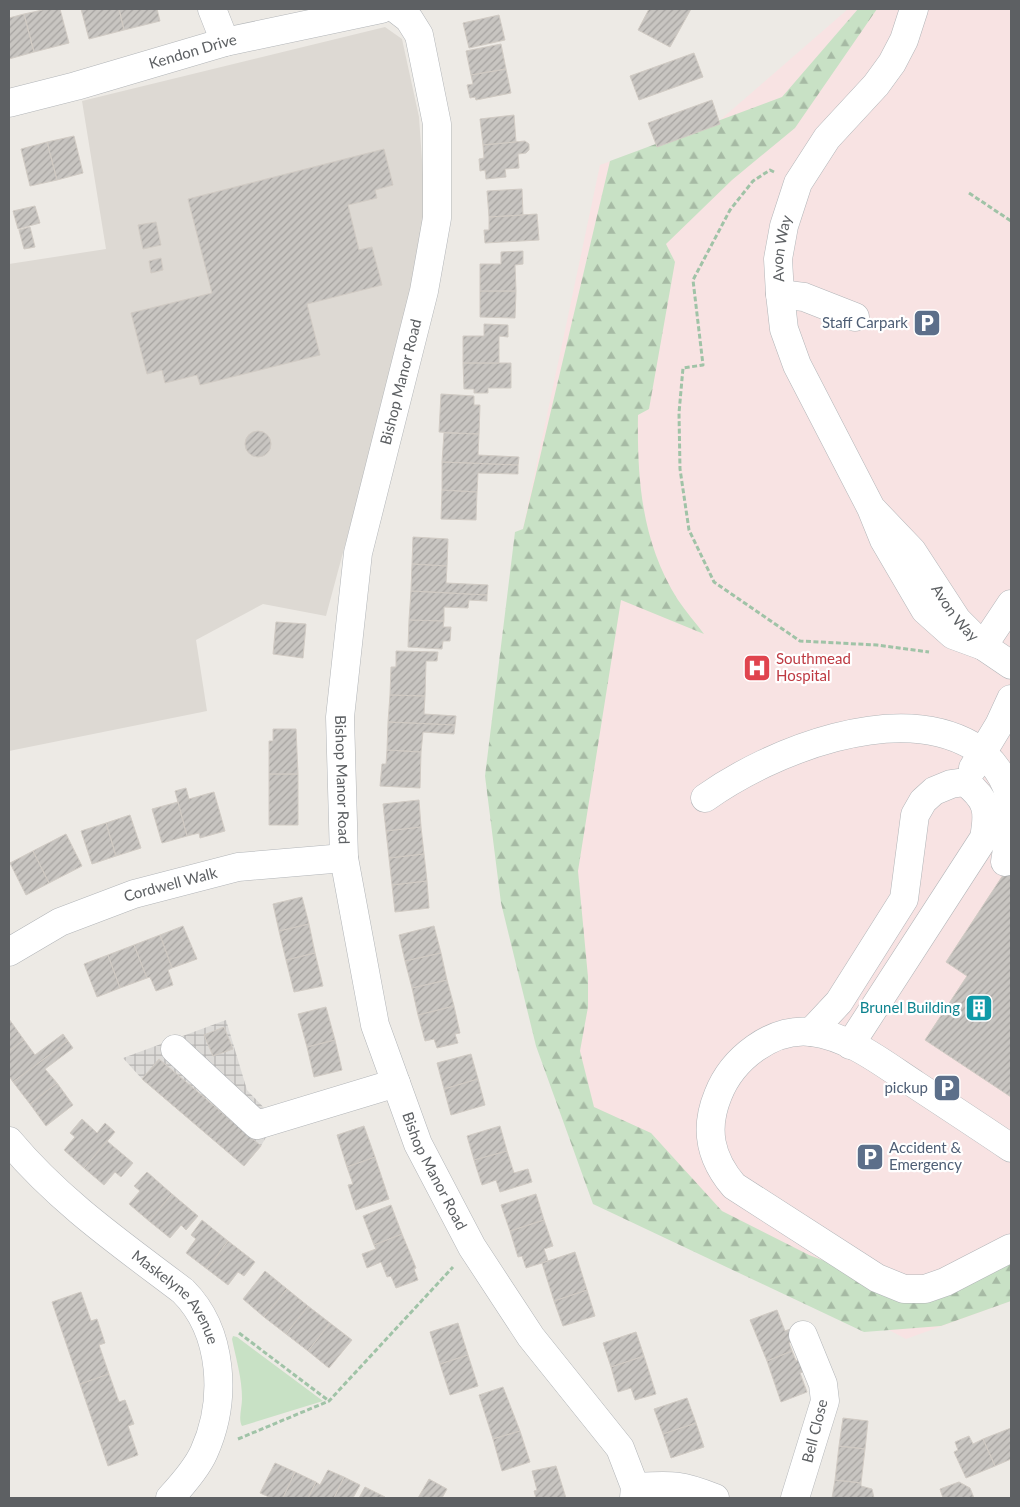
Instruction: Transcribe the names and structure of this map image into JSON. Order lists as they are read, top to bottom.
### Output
{
  "streets": {
    "street": [
      "Kendon Drive",
      "Avon Way",
      "Bishop Manor Road",
      "Cordwell Walk",
      "Maskelyne Avenue",
      "Bell Close"
    ]
  },
  "crossings": [
    ["Bishop Manor Road", "Cordwell Walk"]
  ],
  "places": {
    "parking": ["Staff Carpark", "pickup", "Accident & Emergency"],
    "hospital": ["Southmead Hospital"],
    "building": ["Brunel Building"]
  }
}
